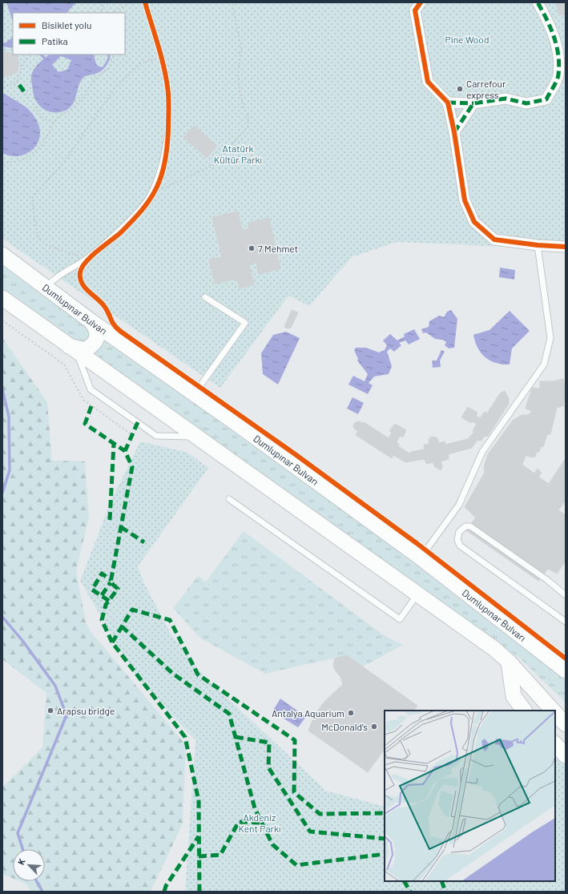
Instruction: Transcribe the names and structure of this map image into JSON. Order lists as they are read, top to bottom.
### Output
{
  "streets": {
    "main road": ["Dumlupınar Bulvarı"]
  },
  "parks": ["Pine Wood", "Atatürk Kültür Parkı", "Akdeniz Kent Parkı"],
  "places": [
    "Carrefour express",
    "7 Mehmet",
    "Arapsu bridge",
    "Antalya Aquarium",
    "McDonald's"
  ],
  "legend": ["Bisiklet yolu", "Patika"],
  "north": "top left"
}
